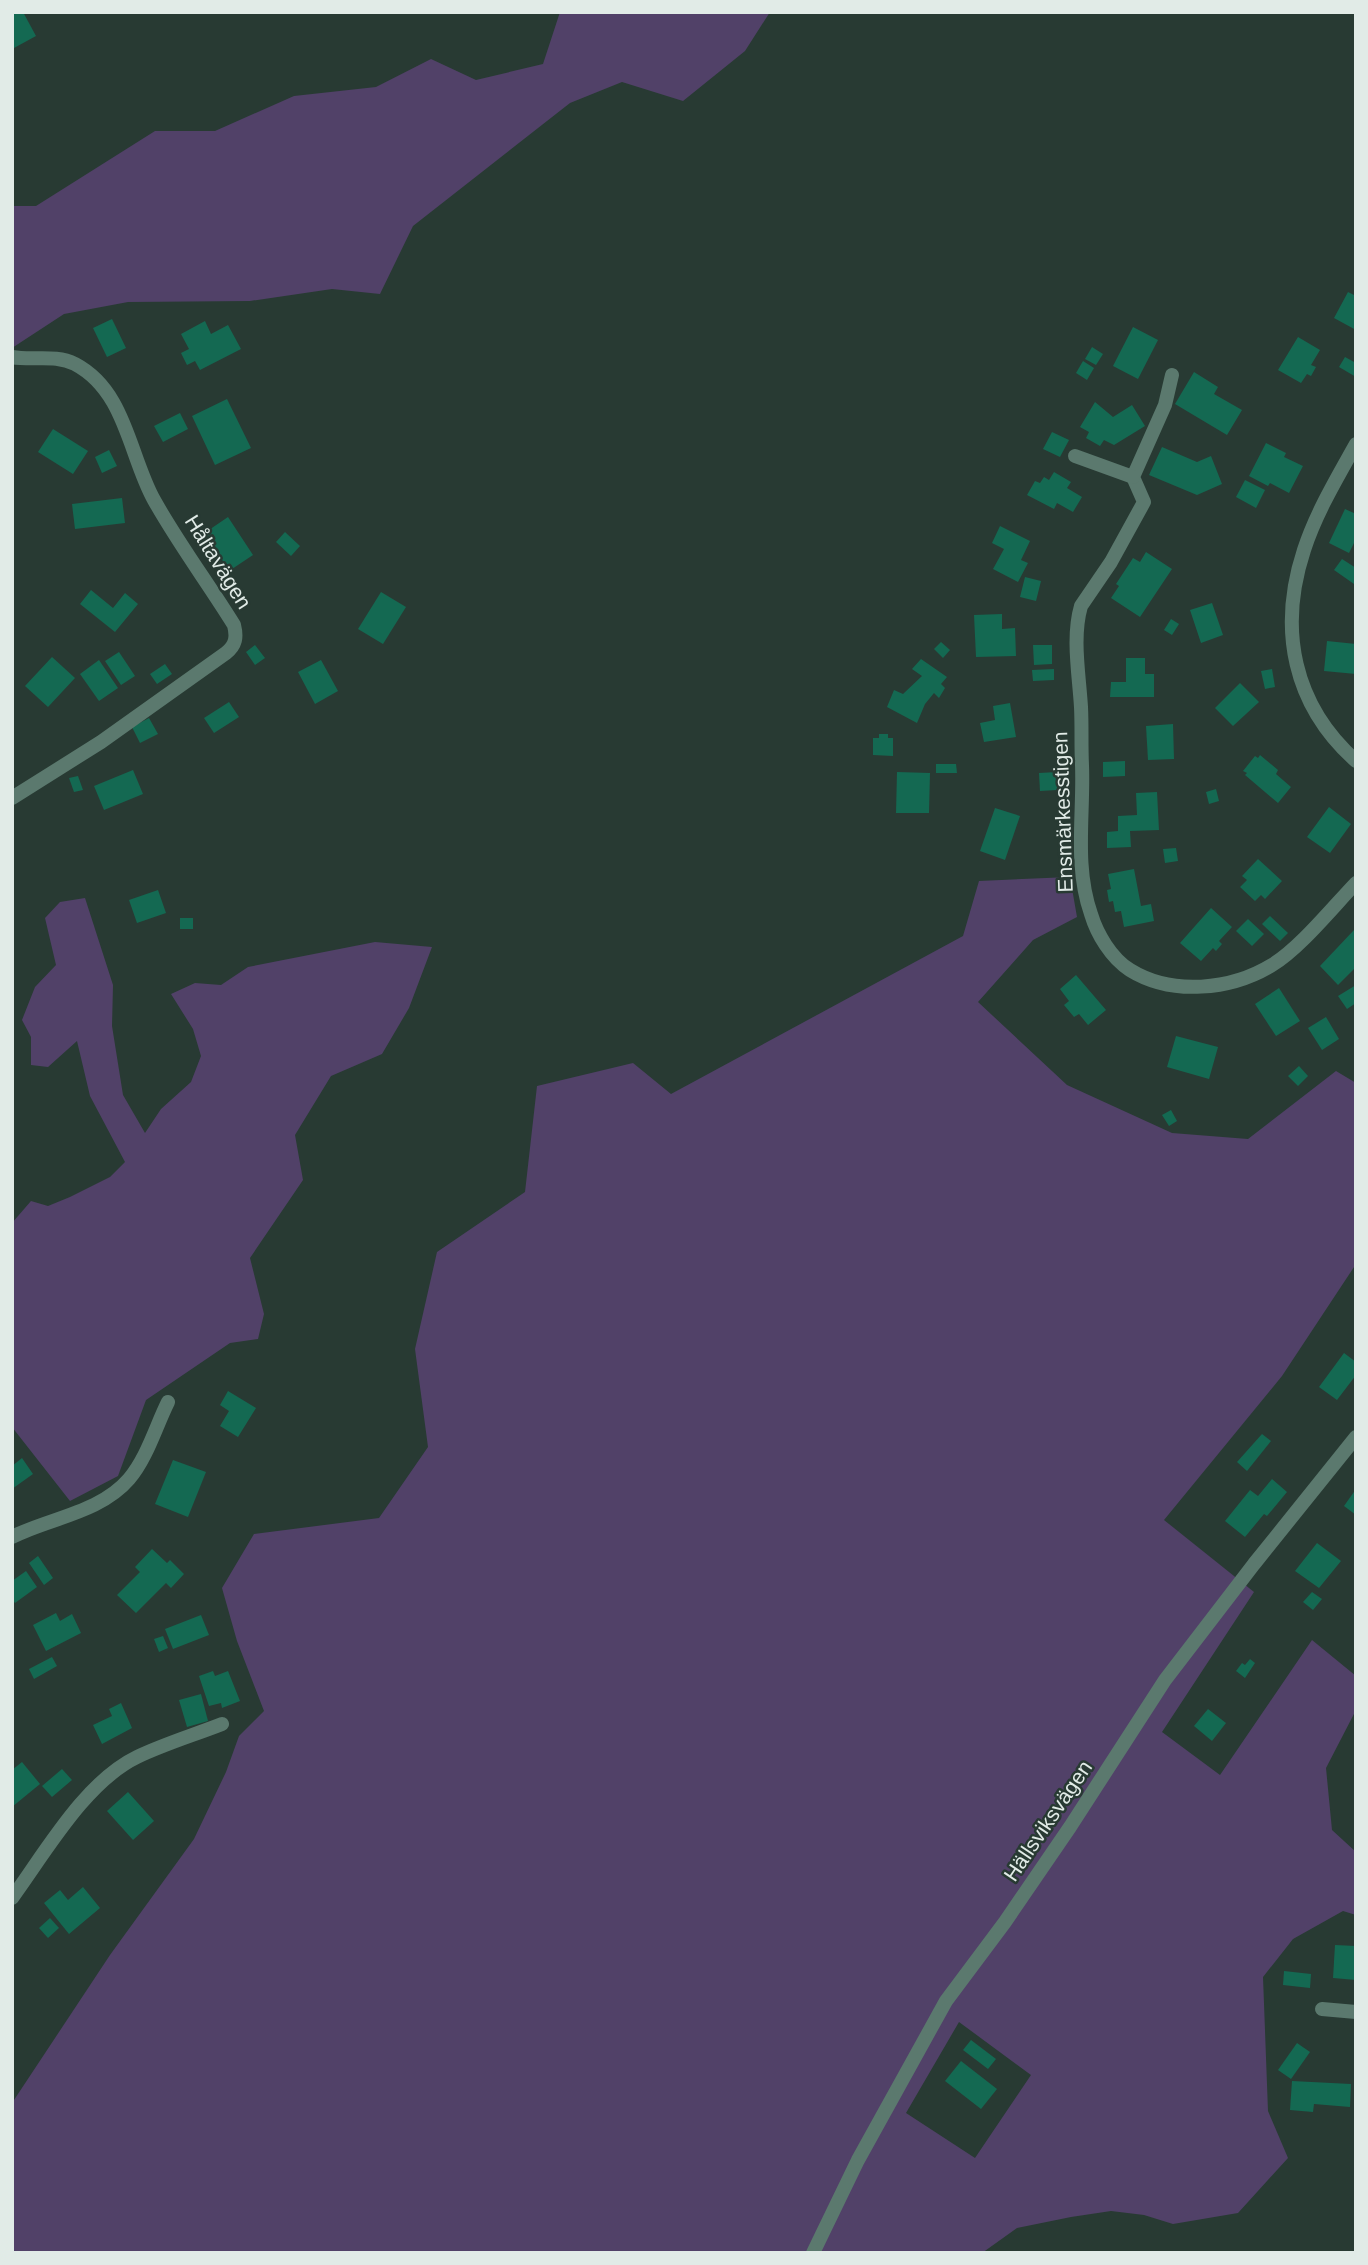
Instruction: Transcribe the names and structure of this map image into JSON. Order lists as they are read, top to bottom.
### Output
{
  "streets": {
    "street": ["Håltavägen", "Ensmärkesstigen", "Hällsviksvägen"]
  }
}
